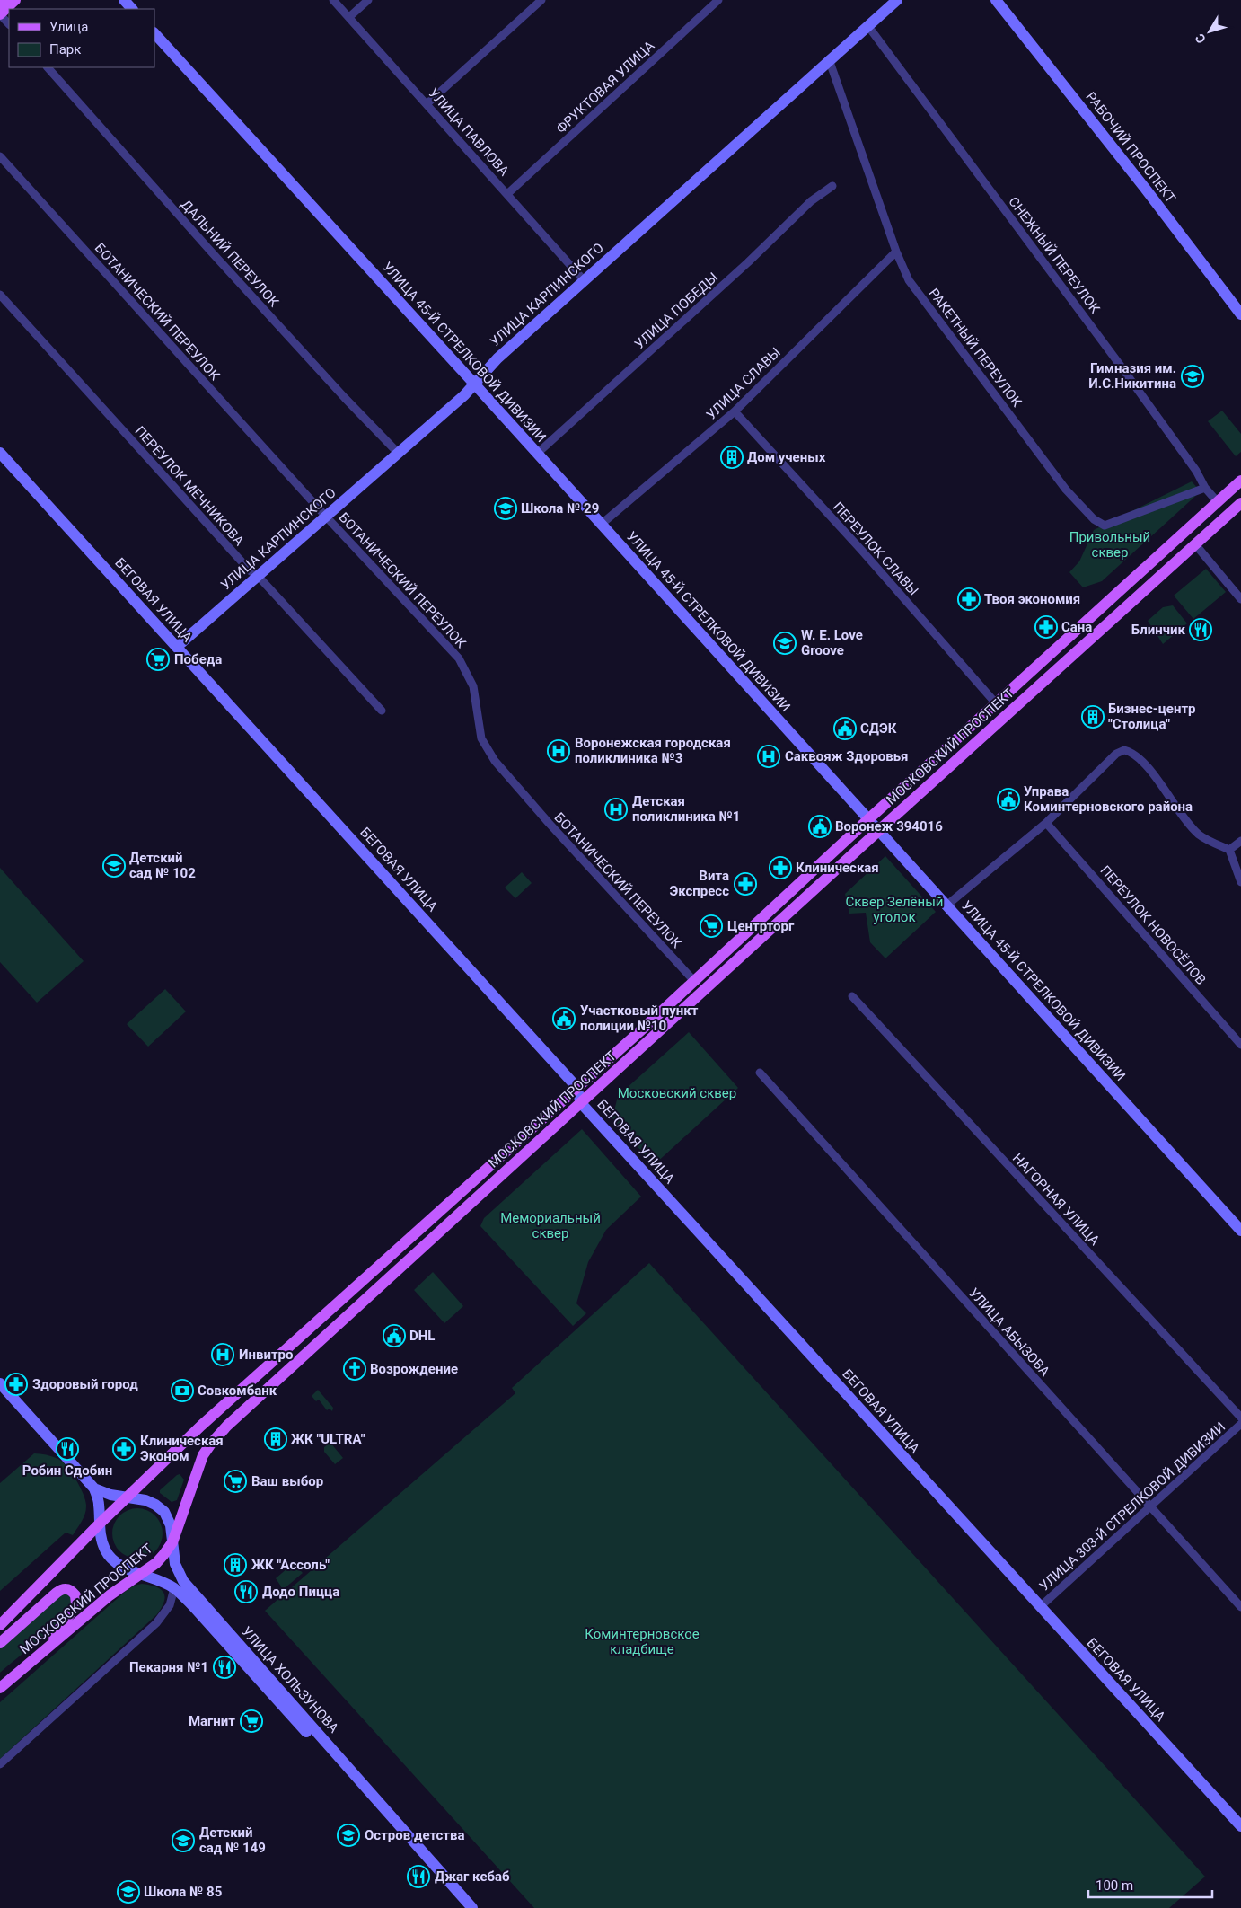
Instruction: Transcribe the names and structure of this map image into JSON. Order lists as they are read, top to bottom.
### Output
{
  "streets": {
    "main road": ["МОСКОВСКИЙ ПРОСПЕКТ"],
    "street": [
      "ФРУКТОВАЯ УЛИЦА",
      "УЛИЦА ПАВЛОВА",
      "РАБОЧИЙ ПРОСПЕКТ",
      "ДАЛЬНИЙ ПЕРЕУЛОК",
      "СНЕЖНЫЙ ПЕРЕУЛОК",
      "УЛИЦА КАРПИНСКОГО",
      "УЛИЦА ПОБЕДЫ",
      "БОТАНИЧЕСКИЙ ПЕРЕУЛОК",
      "РАКЕТНЫЙ ПЕРЕУЛОК",
      "УЛИЦА 45-Й СТРЕЛКОВОЙ ДИВИЗИИ",
      "УЛИЦА СЛАВЫ",
      "ПЕРЕУЛОК МЕЧНИКОВА",
      "ПЕРЕУЛОК СЛАВЫ",
      "БЕГОВАЯ УЛИЦА",
      "ПЕРЕУЛОК НОВОСЁЛОВ",
      "НАГОРНАЯ УЛИЦА",
      "УЛИЦА АБЫЗОВА",
      "УЛИЦА 303-Й СТРЕЛКОВОЙ ДИВИЗИИ",
      "УЛИЦА ХОЛЬЗУНОВА"
    ]
  },
  "crossings": [
    ["ФРУКТОВАЯ УЛИЦА", "УЛИЦА ПАВЛОВА"],
    ["УЛИЦА ПАВЛОВА", "УЛИЦА КАРПИНСКОГО"],
    ["ДАЛЬНИЙ ПЕРЕУЛОК", "УЛИЦА КАРПИНСКОГО"],
    ["СНЕЖНЫЙ ПЕРЕУЛОК", "УЛИЦА КАРПИНСКОГО"],
    ["СНЕЖНЫЙ ПЕРЕУЛОК", "РАКЕТНЫЙ ПЕРЕУЛОК"],
    ["СНЕЖНЫЙ ПЕРЕУЛОК", "МОСКОВСКИЙ ПРОСПЕКТ"],
    ["УЛИЦА КАРПИНСКОГО", "БОТАНИЧЕСКИЙ ПЕРЕУЛОК"],
    ["УЛИЦА КАРПИНСКОГО", "РАКЕТНЫЙ ПЕРЕУЛОК"],
    ["УЛИЦА КАРПИНСКОГО", "УЛИЦА 45-Й СТРЕЛКОВОЙ ДИВИЗИИ"],
    ["УЛИЦА КАРПИНСКОГО", "ПЕРЕУЛОК МЕЧНИКОВА"],
    ["УЛИЦА КАРПИНСКОГО", "БЕГОВАЯ УЛИЦА"],
    ["УЛИЦА ПОБЕДЫ", "УЛИЦА 45-Й СТРЕЛКОВОЙ ДИВИЗИИ"],
    ["БОТАНИЧЕСКИЙ ПЕРЕУЛОК", "МОСКОВСКИЙ ПРОСПЕКТ"],
    ["РАКЕТНЫЙ ПЕРЕУЛОК", "УЛИЦА СЛАВЫ"],
    ["УЛИЦА 45-Й СТРЕЛКОВОЙ ДИВИЗИИ", "УЛИЦА СЛАВЫ"],
    ["УЛИЦА 45-Й СТРЕЛКОВОЙ ДИВИЗИИ", "МОСКОВСКИЙ ПРОСПЕКТ"],
    ["УЛИЦА СЛАВЫ", "ПЕРЕУЛОК СЛАВЫ"],
    ["ПЕРЕУЛОК СЛАВЫ", "МОСКОВСКИЙ ПРОСПЕКТ"],
    ["БЕГОВАЯ УЛИЦА", "МОСКОВСКИЙ ПРОСПЕКТ"],
    ["БЕГОВАЯ УЛИЦА", "УЛИЦА 303-Й СТРЕЛКОВОЙ ДИВИЗИИ"],
    ["МОСКОВСКИЙ ПРОСПЕКТ", "УЛИЦА ХОЛЬЗУНОВА"],
    ["УЛИЦА АБЫЗОВА", "УЛИЦА 303-Й СТРЕЛКОВОЙ ДИВИЗИИ"]
  ],
  "parks": [
    "Привольный сквер",
    "Сквер Зелёный уголок",
    "Московский сквер",
    "Мемориальный сквер",
    "Коминтерновское кладбище"
  ],
  "places": {
    "school or university": [
      "Гимназия им. И.С.Никитина",
      "Школа № 29",
      "W. E. Love Groove",
      "Детский сад № 102",
      "Остров детства",
      "Детский сад № 149",
      "Школа № 85"
    ],
    "building": [
      "Дом ученых",
      "Бизнес-центр \"Столица\"",
      "ЖК \"ULTRA\"",
      "ЖК \"Ассоль\""
    ],
    "pharmacy": [
      "Твоя экономия",
      "Сана",
      "Клиническая",
      "Вита Экспресс",
      "Здоровый город",
      "Клиническая Эконом"
    ],
    "restaurant": [
      "Блинчик",
      "Робин Сдобин",
      "Додо Пицца",
      "Пекарня №1",
      "Джаг кебаб"
    ],
    "supermarket": [
      "Победа",
      "Центрторг",
      "Ваш выбор",
      "Магнит"
    ],
    "public building": [
      "СДЭК",
      "Управа Коминтерновского района",
      "Воронеж 394016",
      "Участковый пункт полиции №10",
      "DHL"
    ],
    "hospital": [
      "Воронежская городская поликлиника №3",
      "Саквояж Здоровья",
      "Детская поликлиника №1",
      "Инвитро"
    ],
    "church": ["Возрождение"],
    "bank": ["Совкомбанк"]
  },
  "legend": ["Улица", "Парк"],
  "scale_bar": "100 m",
  "north": "bottom left"
}
